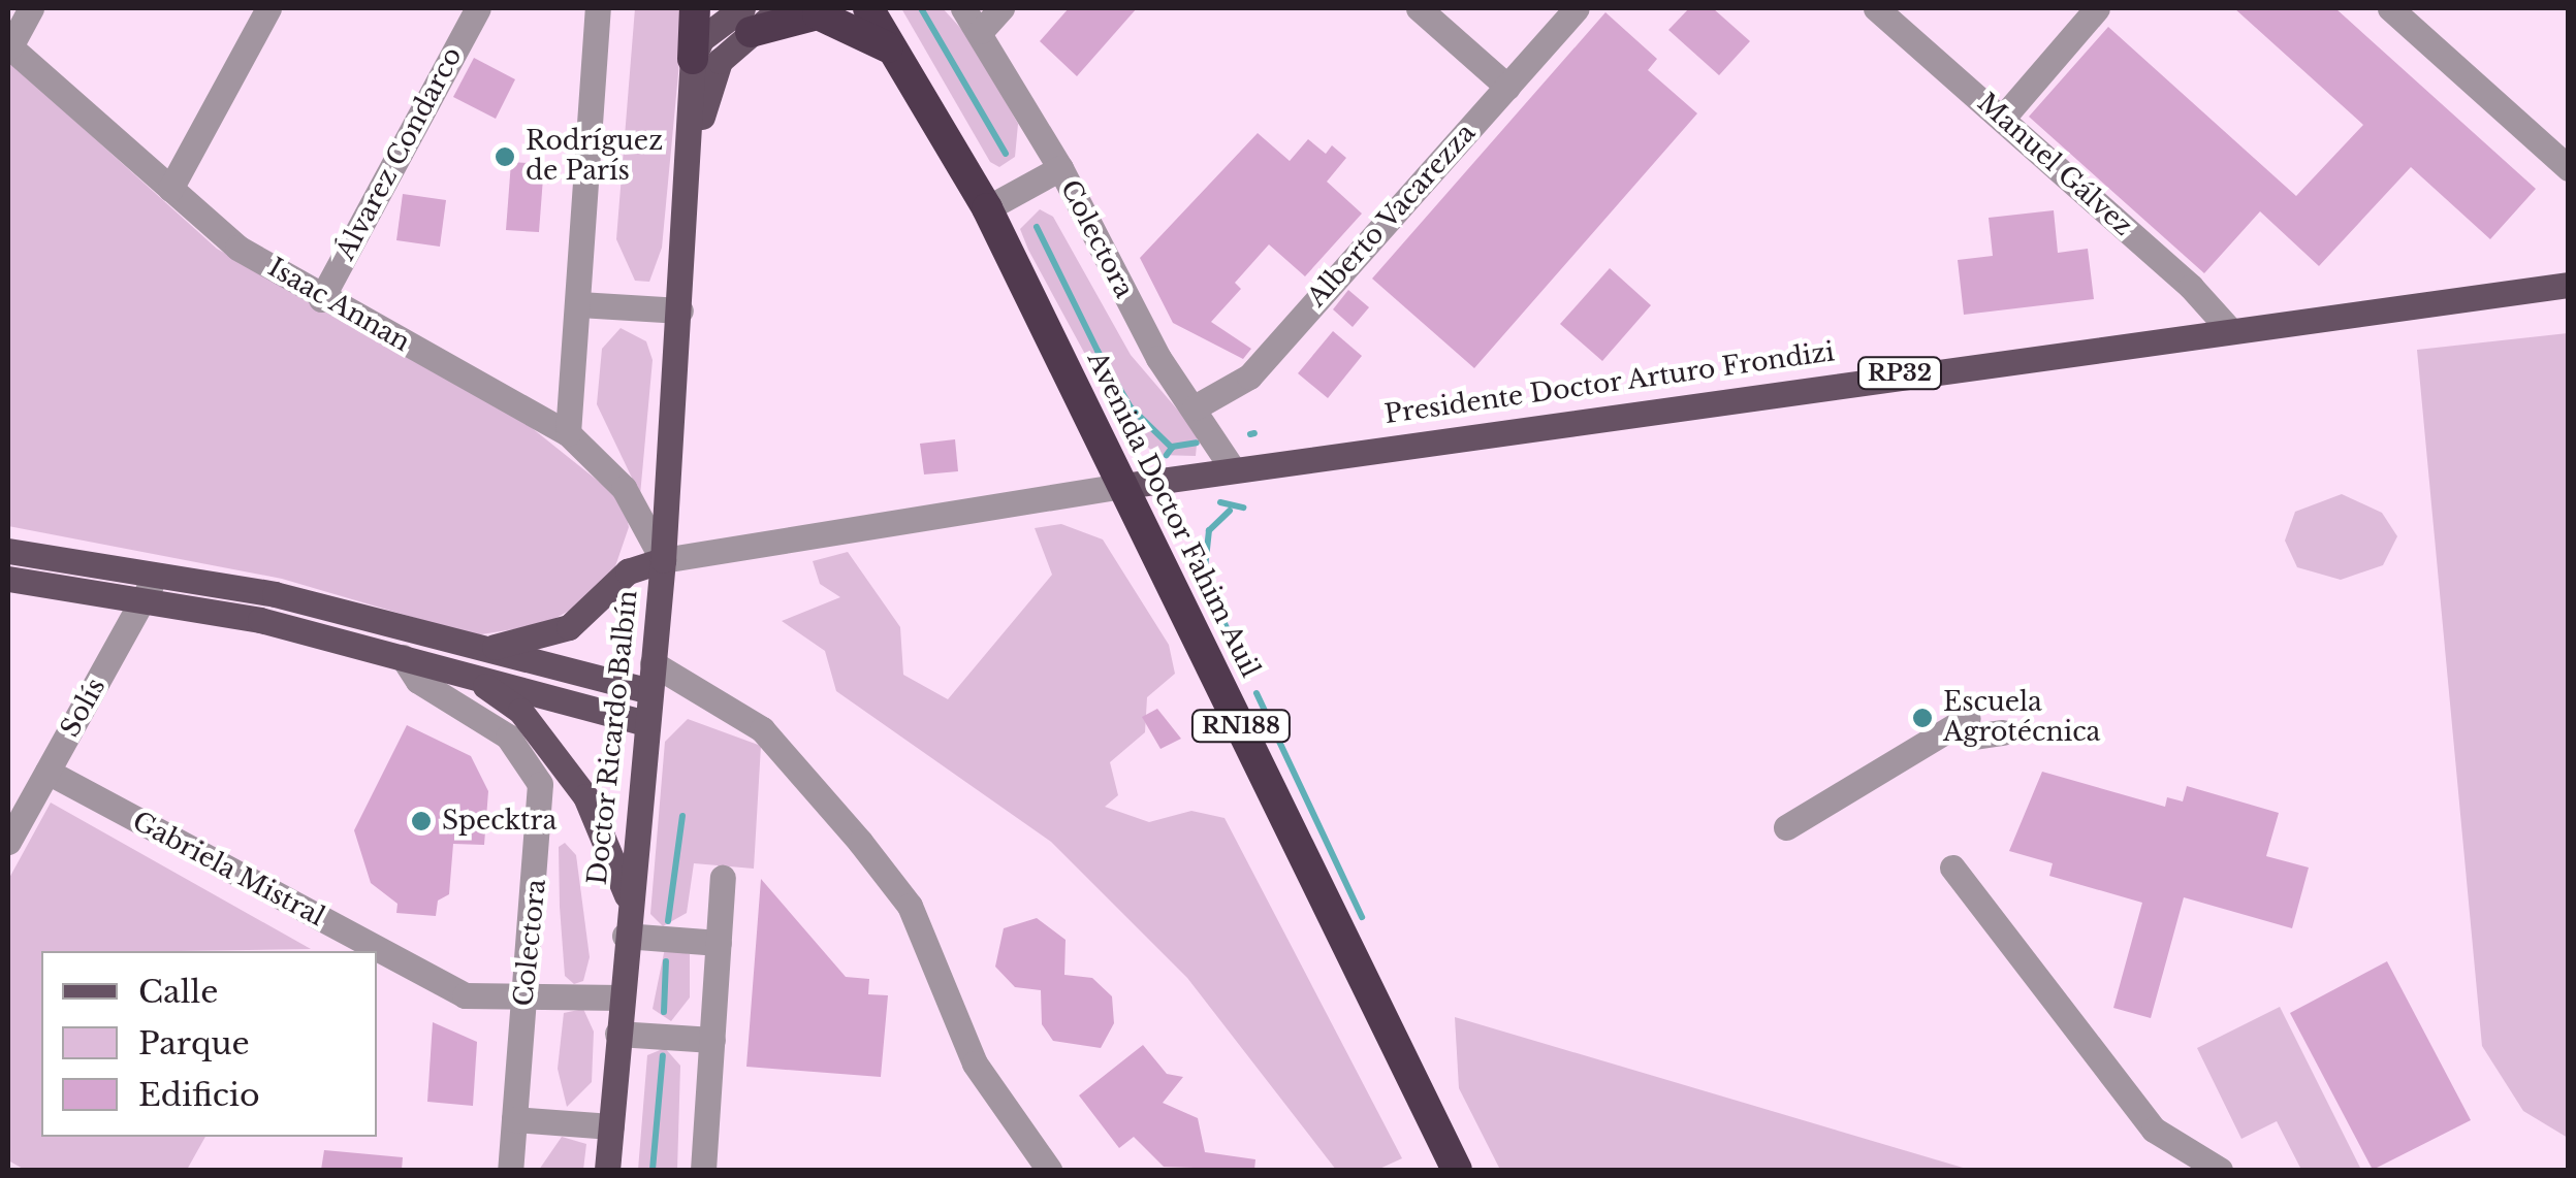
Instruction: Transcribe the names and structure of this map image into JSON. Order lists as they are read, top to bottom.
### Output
{
  "streets": {
    "highway": ["Avenida Doctor Fahim Auil", "RN188"],
    "main road": ["RP32", "Presidente Doctor Arturo Frondizi", "Doctor Ricardo Balbín"],
    "street": [
      "Álvarez Condarco",
      "Manuel Gálvez",
      "Alberto Vacarezza",
      "Colectora",
      "Isaac Annan",
      "Solís",
      "Gabriela Mistral"
    ]
  },
  "crossings": [
    ["Álvarez Condarco", "Isaac Annan"],
    ["Manuel Gálvez", "Presidente Doctor Arturo Frondizi"],
    ["Alberto Vacarezza", "Colectora"],
    ["Colectora", "Presidente Doctor Arturo Frondizi"],
    ["Colectora", "Gabriela Mistral"],
    ["Isaac Annan", "Presidente Doctor Arturo Frondizi"],
    ["Isaac Annan", "Doctor Ricardo Balbín"],
    ["Presidente Doctor Arturo Frondizi", "Avenida Doctor Fahim Auil"],
    ["Presidente Doctor Arturo Frondizi", "Doctor Ricardo Balbín"],
    ["Solís", "Gabriela Mistral"],
    ["Doctor Ricardo Balbín", "Gabriela Mistral"]
  ],
  "places": ["Rodríguez de París", "Escuela Agrotécnica", "Specktra"],
  "legend": ["Calle", "Parque", "Edificio"]
}
